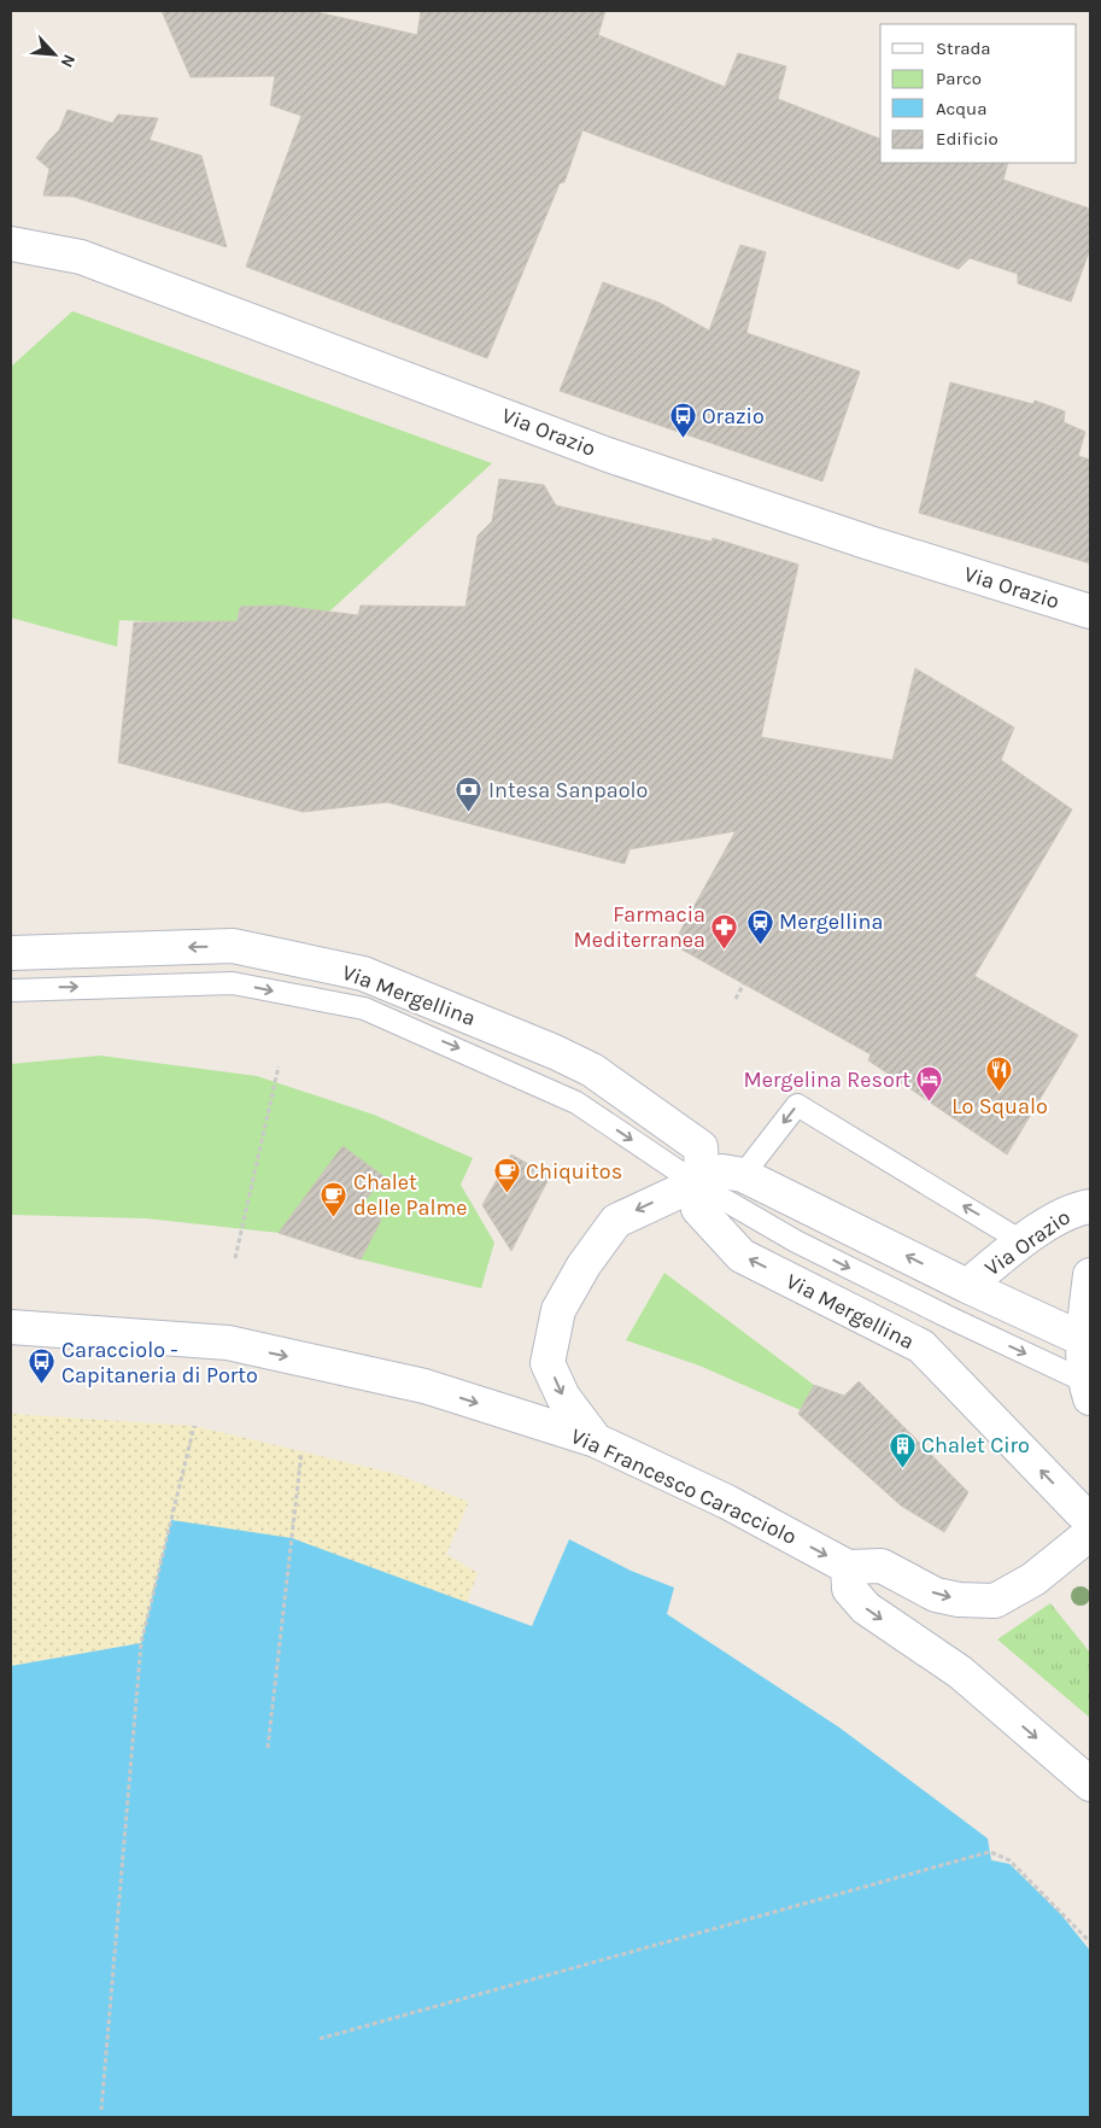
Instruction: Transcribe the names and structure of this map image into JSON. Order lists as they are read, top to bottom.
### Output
{
  "streets": {
    "street": ["Via Orazio", "Via Mergellina", "Via Francesco Caracciolo"]
  },
  "one_way": ["Via Francesco Caracciolo"],
  "places": {
    "bus stop": ["Orazio", "Caracciolo - Capitaneria di Porto"],
    "bank": ["Intesa Sanpaolo"],
    "station": ["Mergellina"],
    "pharmacy": ["Farmacia Mediterranea"],
    "restaurant": ["Lo Squalo"],
    "hotel": ["Mergelina Resort"],
    "cafe": ["Chiquitos", "Chalet delle Palme"],
    "building": ["Chalet Ciro"]
  },
  "legend": [
    "Strada",
    "Parco",
    "Acqua",
    "Edificio"
  ],
  "north": "bottom right"
}
